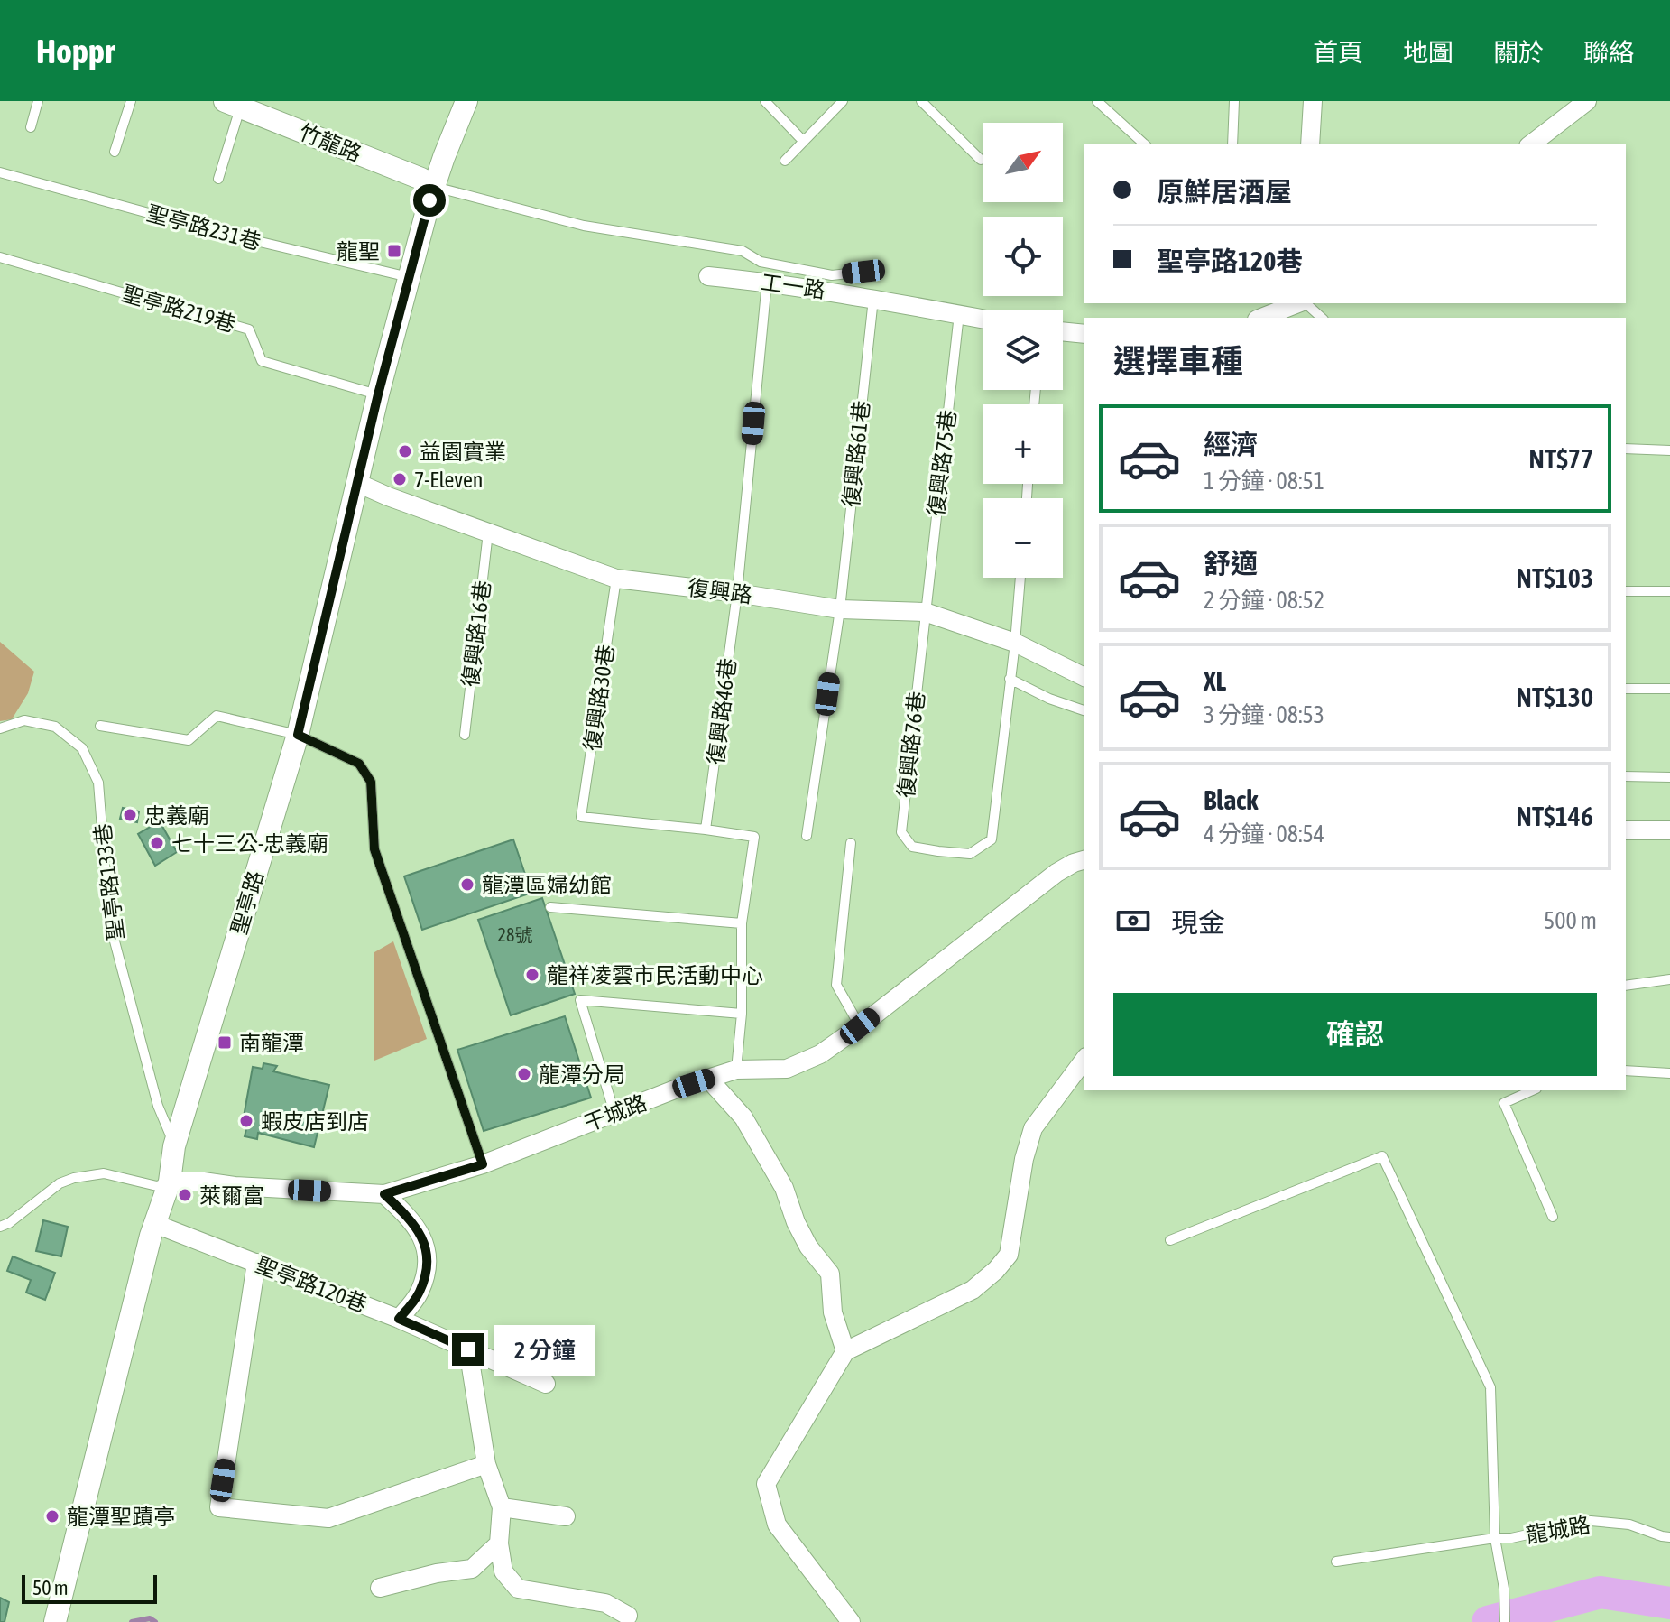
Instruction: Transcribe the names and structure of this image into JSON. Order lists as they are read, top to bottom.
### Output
{
  "streets": {
    "street": [
      "竹龍路",
      "工一路",
      "復興路",
      "聖亭路",
      "干城路",
      "聖亭路120巷"
    ],
    "lane": [
      "聖亭路231巷",
      "聖亭路219巷",
      "復興路61巷",
      "復興路75巷",
      "復興路16巷",
      "復興路30巷",
      "復興路46巷",
      "復興路76巷",
      "聖亭路133巷",
      "龍城路"
    ]
  },
  "crossings": [
    ["竹龍路", "聖亭路"],
    ["聖亭路231巷", "聖亭路"],
    ["工一路", "復興路61巷"],
    ["工一路", "復興路75巷"],
    ["工一路", "復興路46巷"],
    ["聖亭路219巷", "聖亭路"],
    ["復興路61巷", "復興路"],
    ["復興路75巷", "復興路"],
    ["復興路75巷", "復興路76巷"],
    ["復興路", "復興路16巷"],
    ["復興路", "復興路30巷"],
    ["復興路", "復興路46巷"],
    ["復興路", "復興路76巷"],
    ["復興路", "聖亭路"],
    ["復興路30巷", "復興路46巷"],
    ["聖亭路133巷", "聖亭路"],
    ["聖亭路", "干城路"],
    ["聖亭路", "聖亭路120巷"]
  ],
  "places": {
    "transit": ["龍聖", "南龍潭"],
    "other": [
      "益園實業",
      "7-Eleven",
      "忠義廟",
      "七十三公-忠義廟",
      "龍潭區婦幼館",
      "龍祥凌雲市民活動中心",
      "龍潭分局",
      "蝦皮店到店",
      "萊爾富",
      "龍潭聖蹟亭"
    ]
  },
  "house_numbers": ["28號"],
  "scale_bar": "50 m",
  "north": "top right",
  "page": {
    "header": "Hoppr",
    "nav": [
      "首頁",
      "地圖",
      "關於",
      "聯絡"
    ],
    "map_buttons": ["+", "−"],
    "banner": ["原鮮居酒屋", "聖亭路120巷"],
    "heading": "選擇車種",
    "list": [
      {
        "name": "經濟",
        "note": "1 分鐘 · 08:51",
        "value": "NT$77"
      },
      {
        "name": "舒適",
        "note": "2 分鐘 · 08:52",
        "value": "NT$103"
      },
      {
        "name": "XL",
        "note": "3 分鐘 · 08:53",
        "value": "NT$130"
      },
      {
        "name": "Black",
        "note": "4 分鐘 · 08:54",
        "value": "NT$146"
      }
    ],
    "pay": ["現金", "500 m"],
    "buttons": "確認",
    "bubble": "2 分鐘",
    "scale": "50 m"
  }
}
